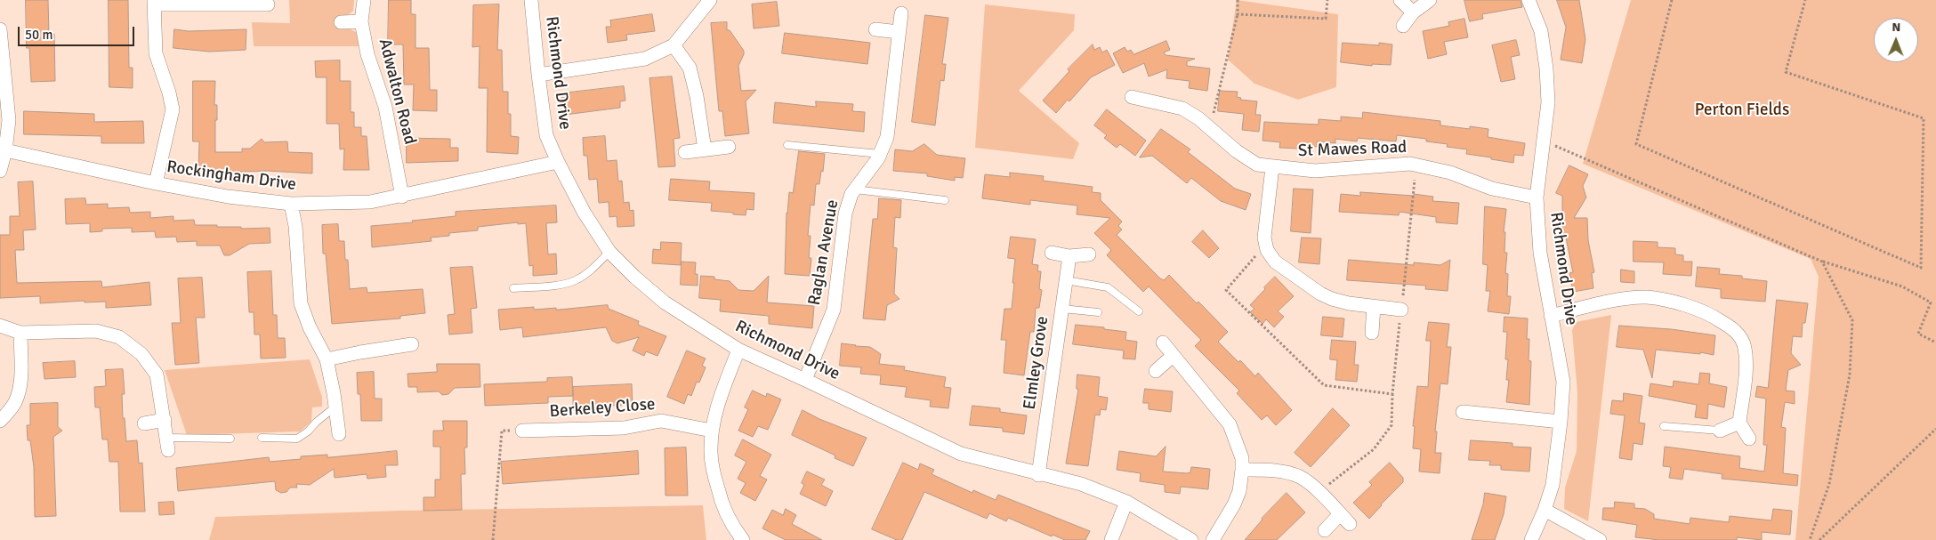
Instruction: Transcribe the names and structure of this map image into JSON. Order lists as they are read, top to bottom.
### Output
{
  "streets": {
    "street": [
      "Richmond Drive",
      "Adwalton Road",
      "St Mawes Road",
      "Rockingham Drive",
      "Raglan Avenue",
      "Elmley Grove",
      "Berkeley Close"
    ]
  },
  "crossings": [
    ["Richmond Drive", "St Mawes Road"],
    ["Richmond Drive", "Rockingham Drive"],
    ["Richmond Drive", "Raglan Avenue"],
    ["Richmond Drive", "Elmley Grove"],
    ["Adwalton Road", "Rockingham Drive"]
  ],
  "parks": ["Perton Fields"],
  "scale_bar": "50 m",
  "north": "top"
}
